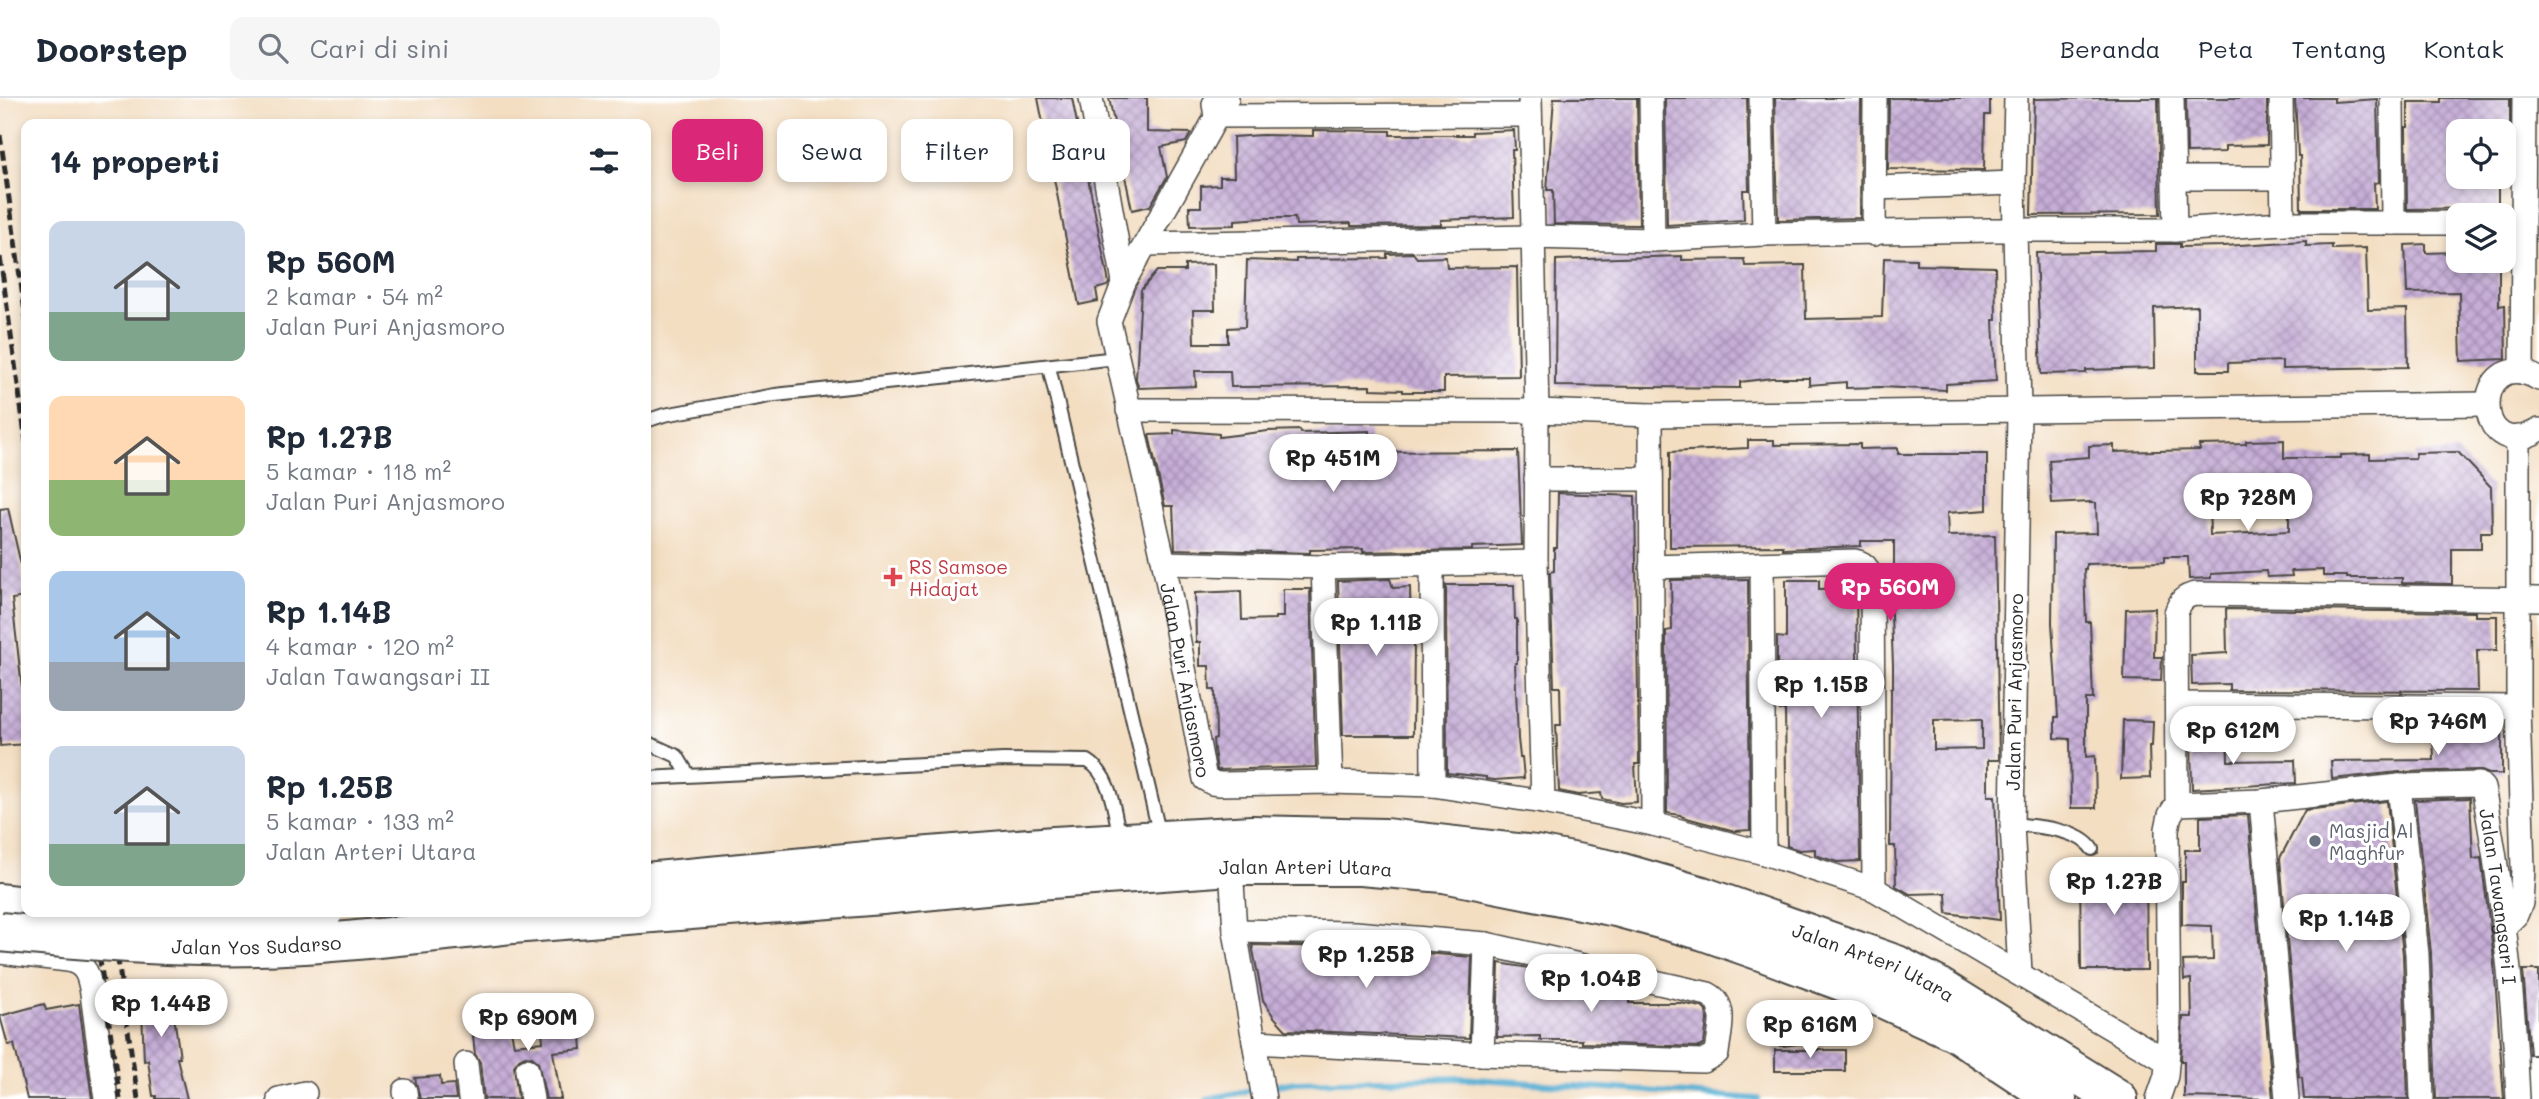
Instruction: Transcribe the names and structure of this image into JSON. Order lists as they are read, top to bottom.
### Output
{
  "streets": {
    "highway": ["Jalan Arteri Utara", "Jalan Yos Sudarso"],
    "street": ["Jalan Puri Anjasmoro", "Jalan Tawangsari I"]
  },
  "crossings": [
    ["Jalan Arteri Utara", "Jalan Yos Sudarso"]
  ],
  "places": {
    "health": ["RS Samsoe Hidajat"],
    "other": ["Masjid Al Maghfur"]
  },
  "page": {
    "header": "Doorstep",
    "search": "Cari di sini",
    "nav": [
      "Beranda",
      "Peta",
      "Tentang",
      "Kontak"
    ],
    "chip": [
      "Beli",
      "Sewa",
      "Filter",
      "Baru"
    ],
    "heading": "14 properti",
    "list": [
      {
        "name": "Rp 560M",
        "note": "2 kamar · 54 m² · Jalan Puri Anjasmoro"
      },
      {
        "name": "Rp 1.27B",
        "note": "5 kamar · 118 m² · Jalan Puri Anjasmoro"
      },
      {
        "name": "Rp 1.14B",
        "note": "4 kamar · 120 m² · Jalan Tawangsari II"
      },
      {
        "name": "Rp 1.25B",
        "note": "5 kamar · 133 m² · Jalan Arteri Utara"
      }
    ],
    "price": [
      "Rp 451M",
      "Rp 728M",
      "Rp 560M",
      "Rp 1.11B",
      "Rp 1.15B",
      "Rp 746M",
      "Rp 612M",
      "Rp 1.27B",
      "Rp 1.14B",
      "Rp 1.25B",
      "Rp 1.04B",
      "Rp 1.44B",
      "Rp 690M",
      "Rp 616M"
    ]
  }
}
